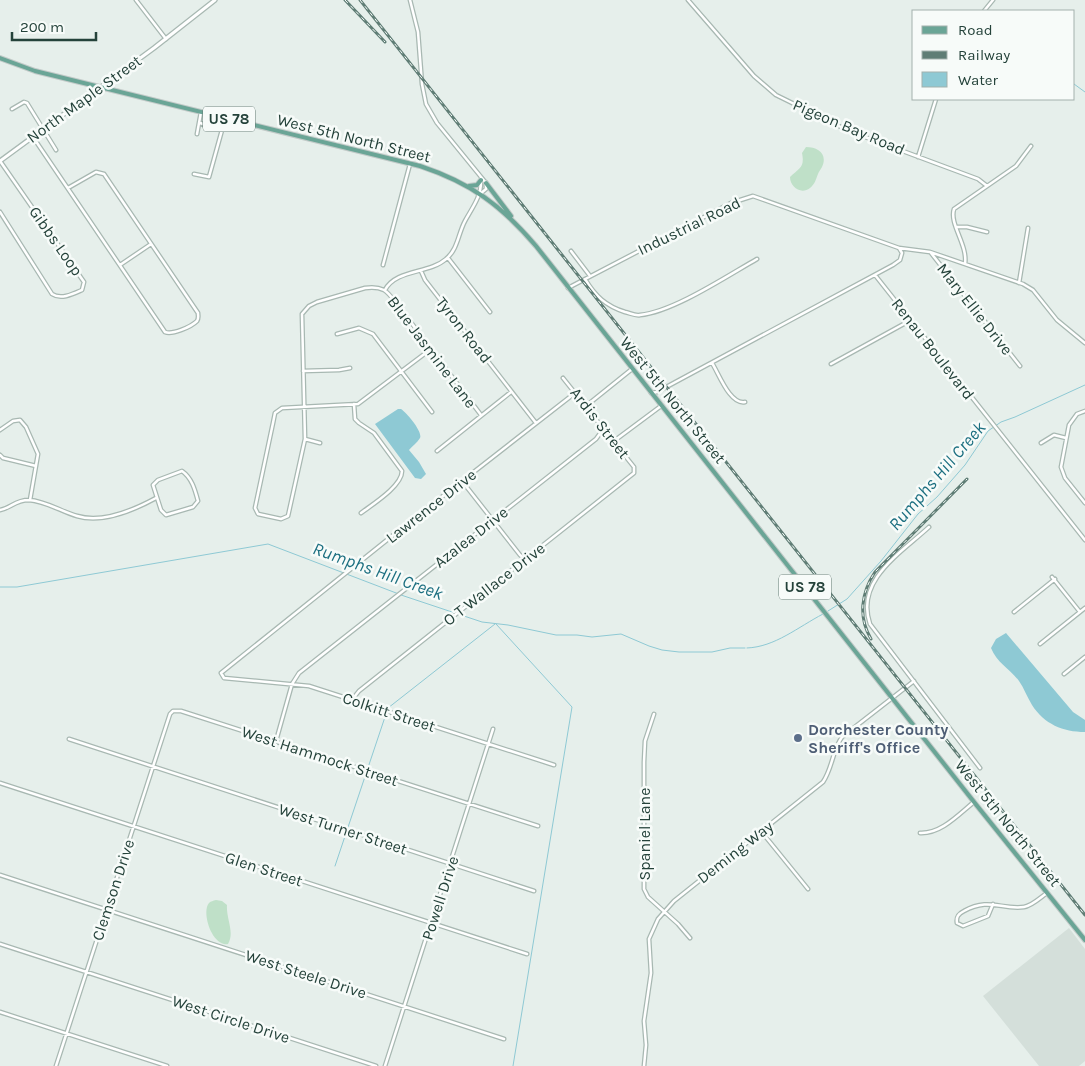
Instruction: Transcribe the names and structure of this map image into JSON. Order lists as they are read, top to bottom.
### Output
{
  "streets": {
    "main road": ["US 78", "West 5th North Street"],
    "street": [
      "North Maple Street",
      "Pigeon Bay Road",
      "Industrial Road",
      "Gibbs Loop",
      "Mary Ellie Drive",
      "Tyron Road",
      "Renau Boulevard",
      "Blue Jasmine Lane",
      "Ardis Street",
      "Lawrence Drive",
      "Azalea Drive",
      "O T Wallace Drive",
      "Colkitt Street",
      "West Hammock Street",
      "West Turner Street",
      "Spaniel Lane",
      "Deming Way",
      "Glen Street",
      "Clemson Drive",
      "Powell Drive",
      "West Steele Drive",
      "West Circle Drive"
    ]
  },
  "crossings": [
    ["North Maple Street", "US 78"],
    ["North Maple Street", "West 5th North Street"],
    ["North Maple Street", "Gibbs Loop"],
    ["US 78", "West 5th North Street"],
    ["West 5th North Street", "Industrial Road"],
    ["West 5th North Street", "Deming Way"],
    ["Industrial Road", "Mary Ellie Drive"],
    ["Tyron Road", "Lawrence Drive"],
    ["Ardis Street", "Lawrence Drive"],
    ["Ardis Street", "Azalea Drive"],
    ["Ardis Street", "O T Wallace Drive"],
    ["Lawrence Drive", "Colkitt Street"],
    ["Azalea Drive", "Colkitt Street"],
    ["Azalea Drive", "West Hammock Street"],
    ["O T Wallace Drive", "Colkitt Street"],
    ["Colkitt Street", "Powell Drive"],
    ["West Hammock Street", "Clemson Drive"],
    ["West Hammock Street", "Powell Drive"],
    ["West Turner Street", "Clemson Drive"],
    ["West Turner Street", "Powell Drive"],
    ["Spaniel Lane", "Deming Way"],
    ["Glen Street", "Clemson Drive"],
    ["Glen Street", "Powell Drive"],
    ["Clemson Drive", "West Steele Drive"],
    ["Clemson Drive", "West Circle Drive"],
    ["Powell Drive", "West Steele Drive"]
  ],
  "water": ["Rumphs Hill Creek"],
  "places": ["Dorchester County Sheriff's Office"],
  "legend": ["Road", "Railway", "Water"],
  "scale_bar": "200 m"
}
